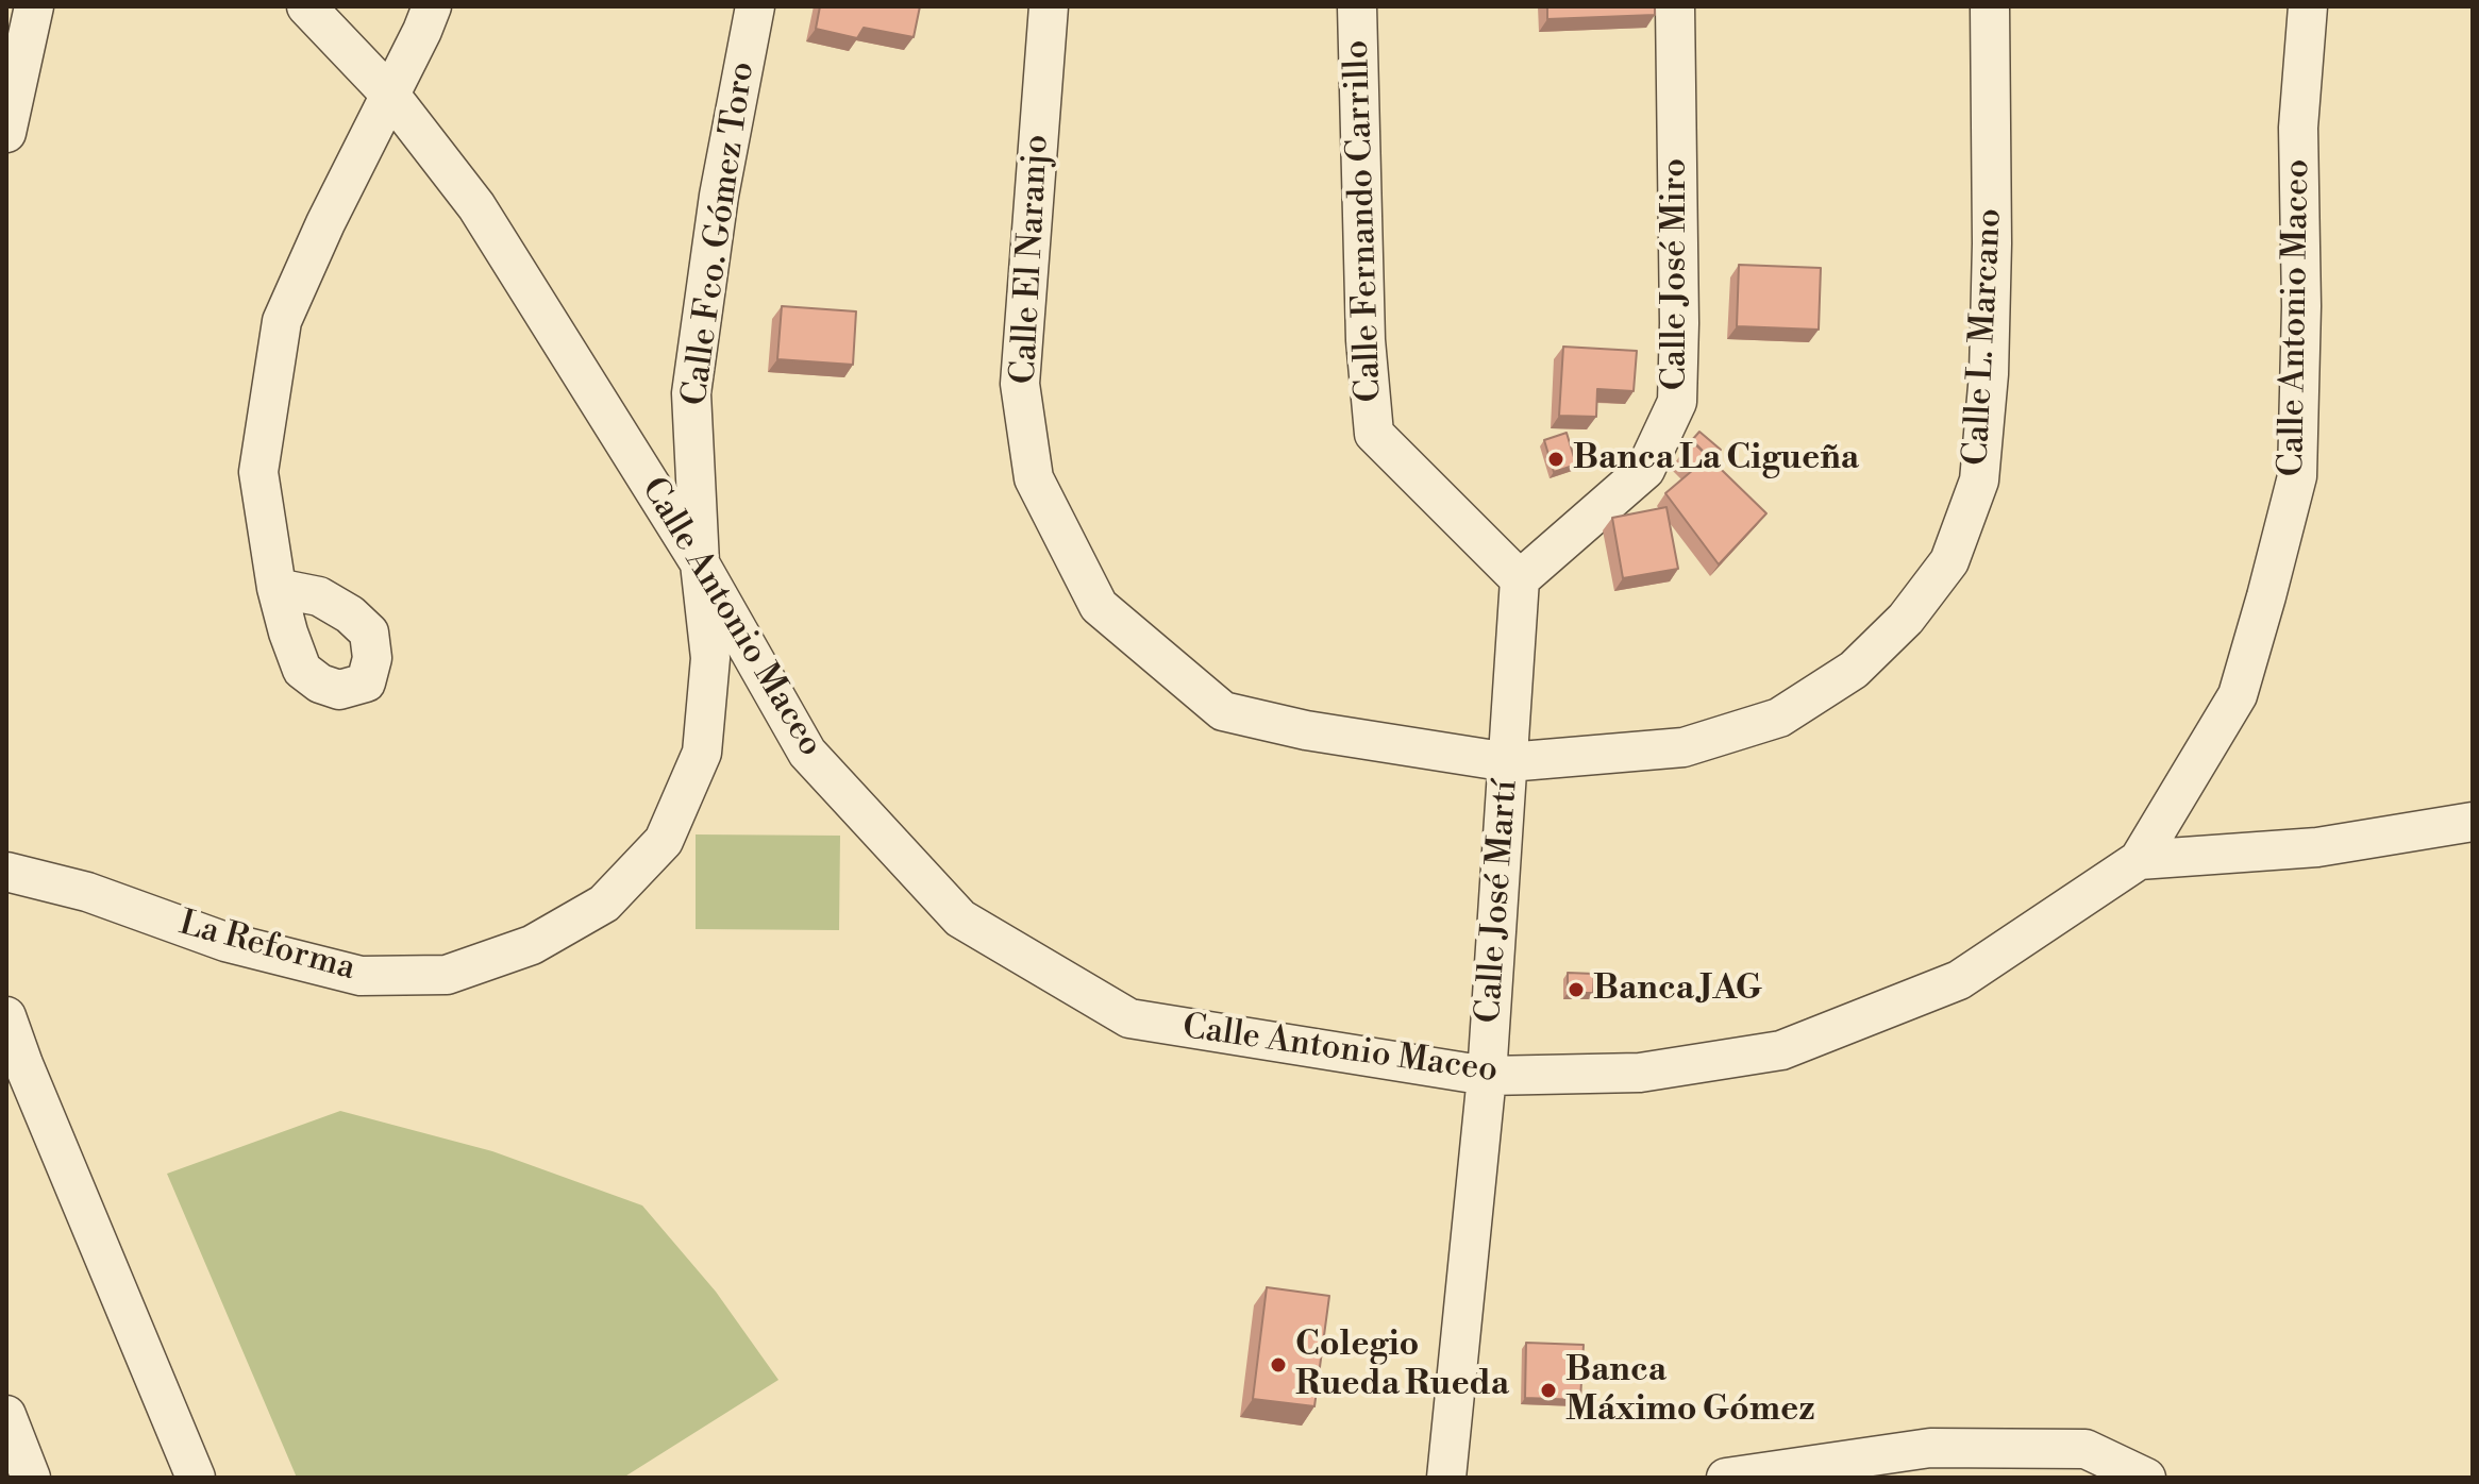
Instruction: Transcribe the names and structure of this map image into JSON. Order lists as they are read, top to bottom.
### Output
{
  "streets": {
    "street": [
      "Calle Fernando Carrillo",
      "Calle Fco. Gómez Toro",
      "Calle El Naranjo",
      "Calle José Miro",
      "Calle Antonio Maceo",
      "Calle L. Marcano",
      "Calle José Martí",
      "La Reforma"
    ]
  },
  "crossings": [
    ["Calle Fernando Carrillo", "Calle José Miro"],
    ["Calle Fernando Carrillo", "Calle José Martí"],
    ["Calle Fco. Gómez Toro", "Calle Antonio Maceo"],
    ["Calle Fco. Gómez Toro", "La Reforma"],
    ["Calle El Naranjo", "Calle L. Marcano"],
    ["Calle El Naranjo", "Calle José Martí"],
    ["Calle José Miro", "Calle José Martí"],
    ["Calle Antonio Maceo", "Calle José Martí"],
    ["Calle Antonio Maceo", "La Reforma"],
    ["Calle L. Marcano", "Calle José Martí"]
  ],
  "places": [
    "Banca La Cigueña",
    "Banca JAG",
    "Colegio Rueda Rueda",
    "Banca Máximo Gómez"
  ]
}
